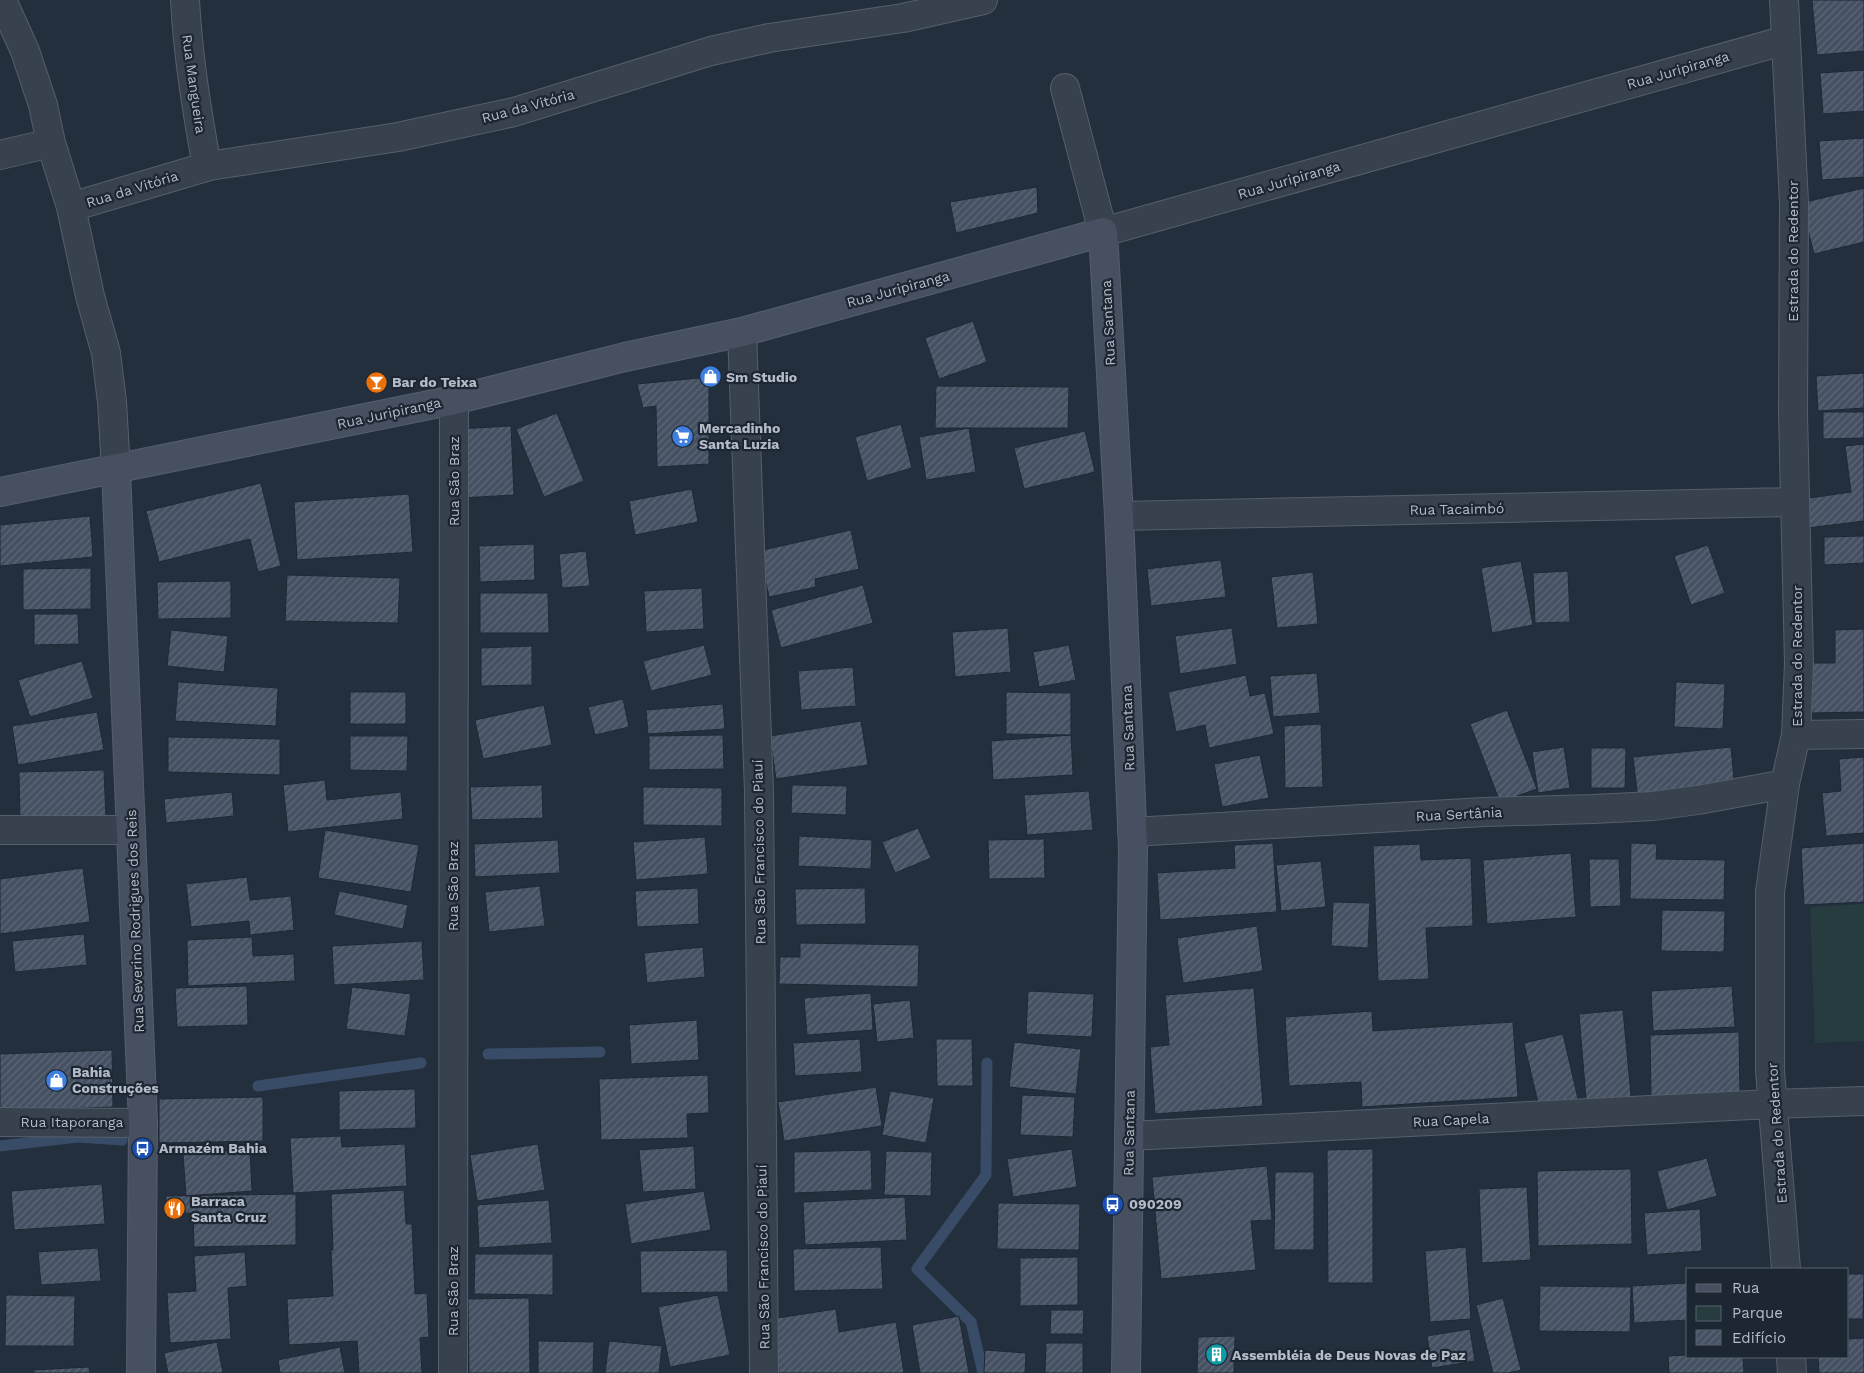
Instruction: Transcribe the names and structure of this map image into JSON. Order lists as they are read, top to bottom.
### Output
{
  "streets": {
    "street": [
      "Rua Juripiranga",
      "Rua Mangueira",
      "Rua da Vitória",
      "Estrada do Redentor",
      "Rua Santana",
      "Rua São Braz",
      "Rua Tacaimbó",
      "Rua Sertânia",
      "Rua São Francisco do Piauí",
      "Rua Severino Rodrigues dos Reis",
      "Rua Capela",
      "Rua Itaporanga"
    ]
  },
  "crossings": [
    ["Rua Juripiranga", "Estrada do Redentor"],
    ["Rua Juripiranga", "Rua Santana"],
    ["Rua Juripiranga", "Rua São Braz"],
    ["Rua Juripiranga", "Rua São Francisco do Piauí"],
    ["Rua Juripiranga", "Rua Severino Rodrigues dos Reis"],
    ["Rua Mangueira", "Rua da Vitória"],
    ["Estrada do Redentor", "Rua Tacaimbó"],
    ["Estrada do Redentor", "Rua Sertânia"],
    ["Estrada do Redentor", "Rua Capela"],
    ["Rua Santana", "Rua Tacaimbó"],
    ["Rua Santana", "Rua Sertânia"],
    ["Rua Santana", "Rua Capela"],
    ["Rua Severino Rodrigues dos Reis", "Rua Itaporanga"]
  ],
  "places": {
    "shop": ["Sm Studio", "Bahia Construções"],
    "bar": ["Bar do Teixa"],
    "supermarket": ["Mercadinho Santa Luzia"],
    "bus stop": ["Armazém Bahia", "090209"],
    "restaurant": ["Barraca Santa Cruz"],
    "building": ["Assembléia de Deus Novas de Paz"]
  },
  "legend": ["Rua", "Parque", "Edifício"]
}
